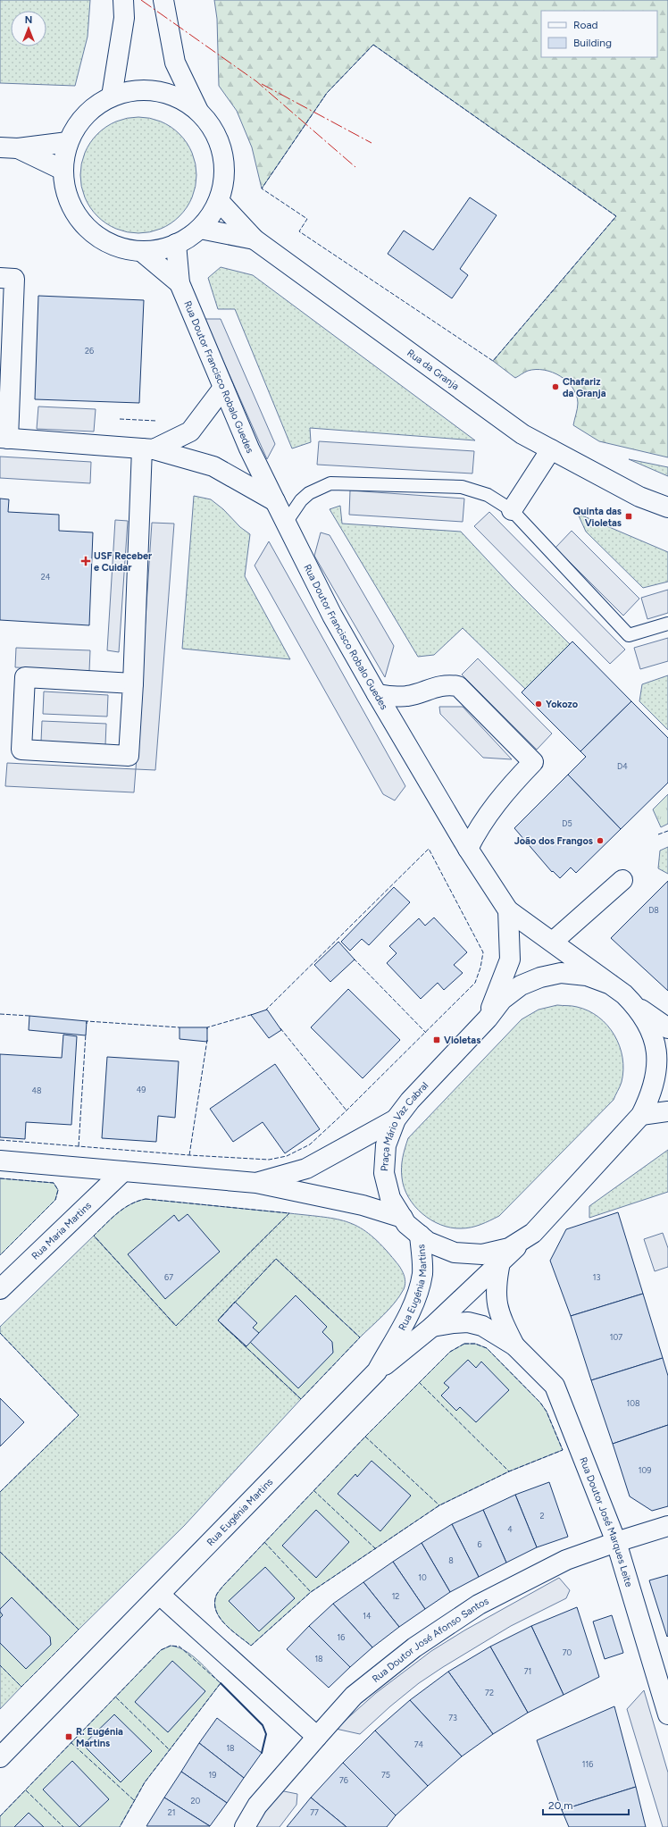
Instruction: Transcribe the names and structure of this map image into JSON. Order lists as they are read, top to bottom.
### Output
{
  "streets": {
    "street": [
      "Rua da Granja",
      "Rua Doutor Francisco Robalo Guedes",
      "Praça Mário Vaz Cabral",
      "Rua Maria Martins",
      "Rua Eugénia Martins",
      "Rua Doutor José Marques Leite",
      "Rua Doutor José Afonso Santos"
    ]
  },
  "crossings": [
    ["Praça Mário Vaz Cabral", "Rua Eugénia Martins"],
    ["Rua Doutor José Marques Leite", "Rua Doutor José Afonso Santos"]
  ],
  "places": {
    "other": ["Chafariz da Granja", "Yokozo", "João dos Frangos"],
    "transit": ["Quinta das Violetas", "Violetas", "R. Eugénia Martins"],
    "health": ["USF Receber e Cuidar"]
  },
  "house_numbers": [
    "26",
    "24",
    "D4",
    "D5",
    "D8",
    "49",
    "48",
    "67",
    "13",
    "107",
    "108",
    "109",
    "2",
    "4",
    "6",
    "8",
    "10",
    "12",
    "14",
    "16",
    "70",
    "18",
    "71",
    "72",
    "73",
    "74",
    "18",
    "116",
    "19",
    "75",
    "76",
    "20",
    "21",
    "77"
  ],
  "legend": ["Road", "Building"],
  "scale_bar": "20 m",
  "north": "top"
}
